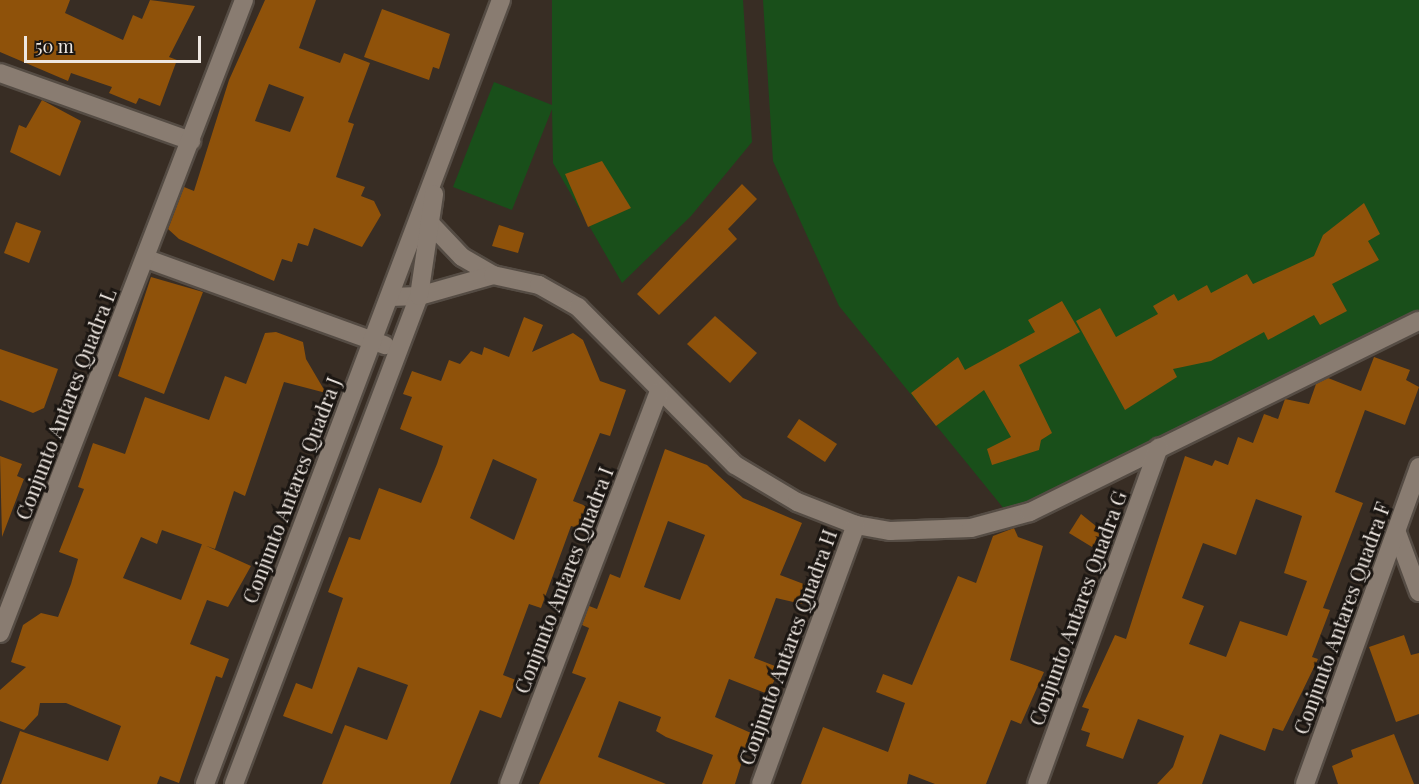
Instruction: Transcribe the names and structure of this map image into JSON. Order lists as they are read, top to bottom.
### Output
{
  "streets": {
    "street": [
      "Conjunto Antares Quadra L",
      "Conjunto Antares Quadra J",
      "Conjunto Antares Quadra I",
      "Conjunto Antares Quadra G",
      "Conjunto Antares Quadra F",
      "Conjunto Antares Quadra H"
    ]
  },
  "scale_bar": "50 m"
}
